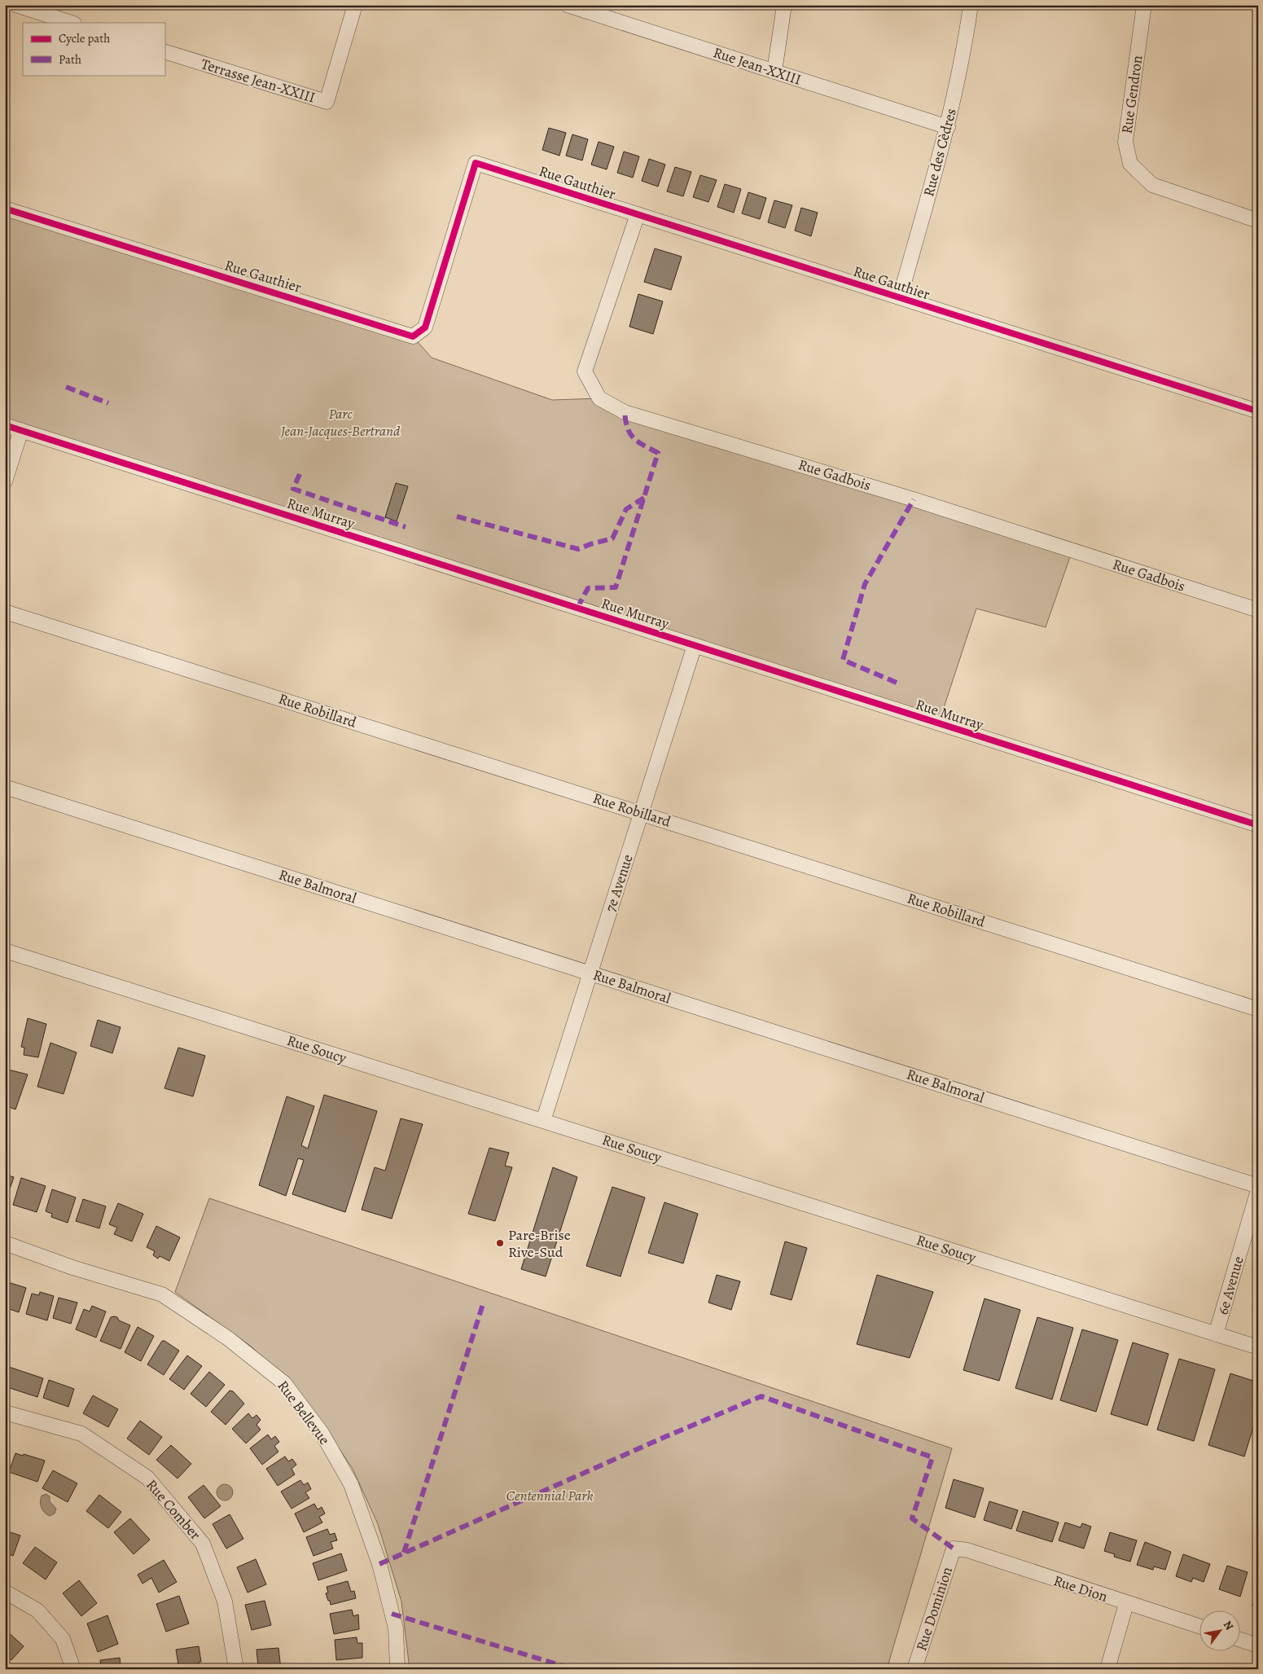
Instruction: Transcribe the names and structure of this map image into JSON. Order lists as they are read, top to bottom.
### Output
{
  "streets": {
    "street": [
      "Rue Jean-XXIII",
      "Terrasse Jean-XXIII",
      "Rue Gendron",
      "Rue des Cèdres",
      "Rue Gauthier",
      "Rue Gadbois",
      "Rue Murray",
      "Rue Robillard",
      "7e Avenue",
      "Rue Balmoral",
      "Rue Soucy",
      "6e Avenue",
      "Rue Bellevue",
      "Rue Comber",
      "Rue Dion",
      "Rue Dominion"
    ]
  },
  "crossings": [
    ["Rue Jean-XXIII", "Rue des Cèdres"],
    ["Rue des Cèdres", "Rue Gauthier"],
    ["Rue Gauthier", "Rue Gadbois"],
    ["Rue Murray", "7e Avenue"],
    ["Rue Robillard", "7e Avenue"],
    ["7e Avenue", "Rue Balmoral"],
    ["7e Avenue", "Rue Soucy"],
    ["Rue Soucy", "6e Avenue"],
    ["Rue Dion", "Rue Dominion"]
  ],
  "parks": ["Parc Jean-Jacques-Bertrand", "Centennial Park"],
  "places": ["Pare-Brise Rive-Sud"],
  "legend": ["Cycle path", "Path"],
  "north": "top right"
}
